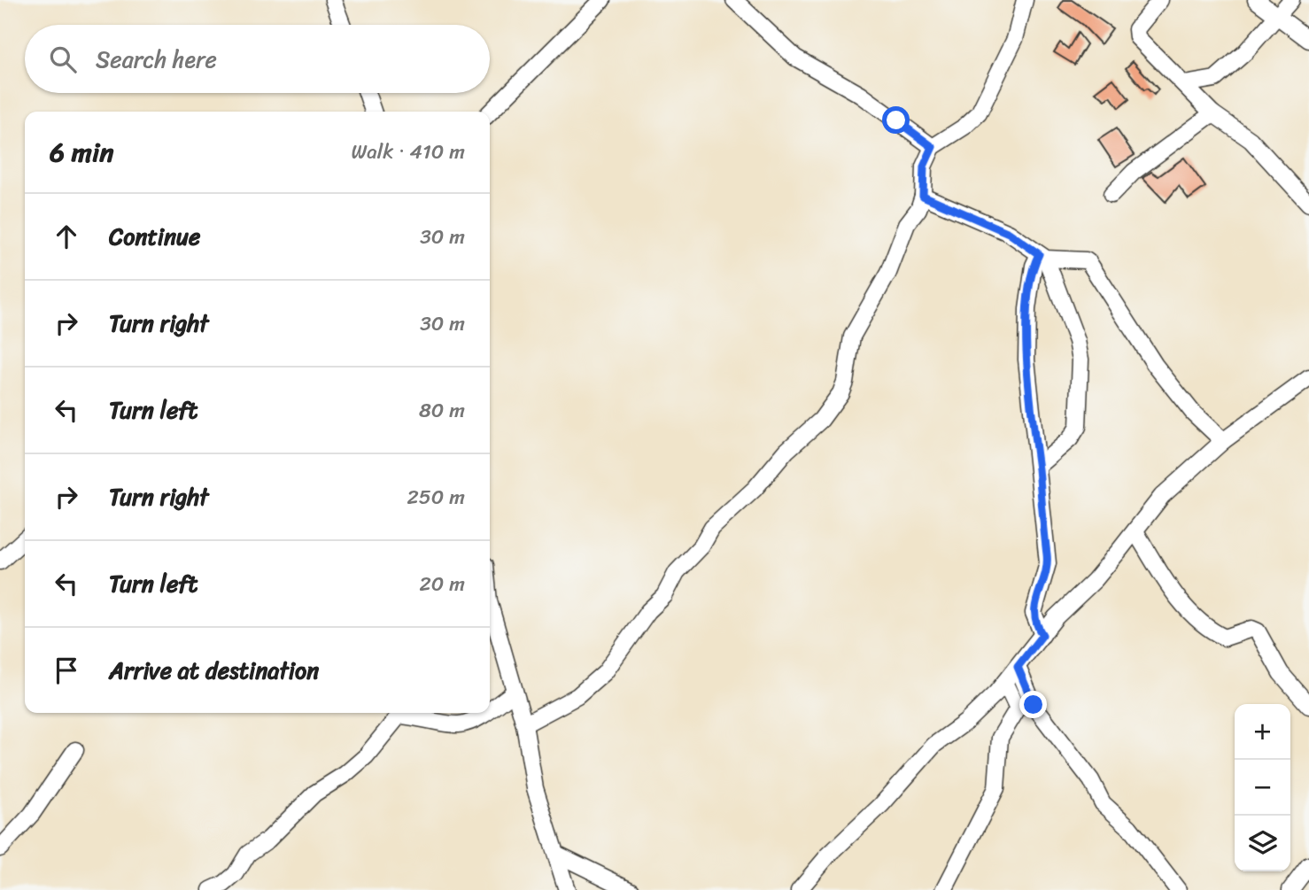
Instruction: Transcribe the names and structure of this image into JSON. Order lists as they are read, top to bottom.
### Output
{
  "page": {
    "search": "Search here",
    "heading": ["6 min", "Walk · 410 m"],
    "list": [
      ["Continue", "30 m"],
      ["Turn right", "30 m"],
      ["Turn left", "80 m"],
      ["Turn right", "250 m"],
      ["Turn left", "20 m"],
      "Arrive at destination"
    ],
    "map_buttons": ["+", "−"]
  }
}
